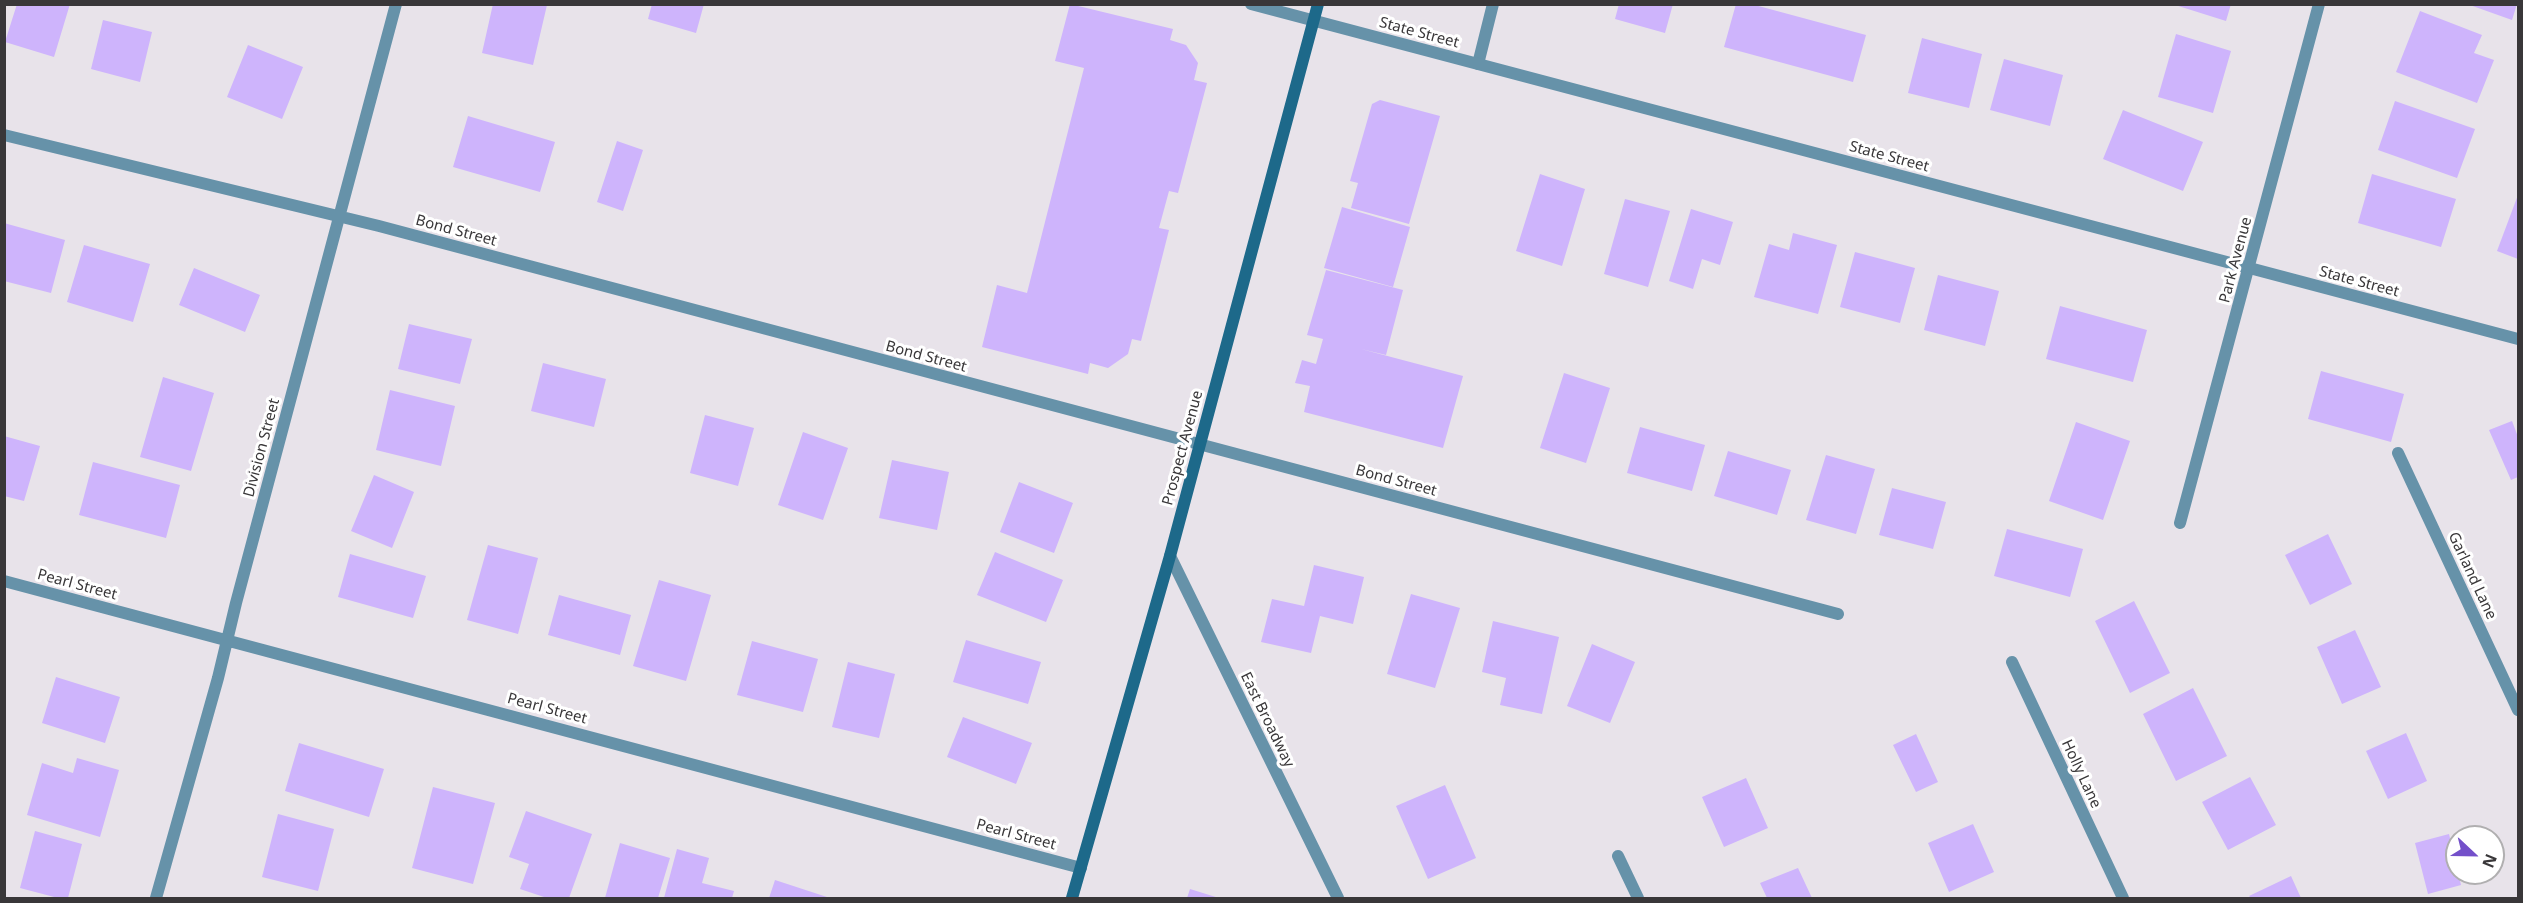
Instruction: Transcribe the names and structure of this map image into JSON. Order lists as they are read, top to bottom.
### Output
{
  "streets": {
    "main road": ["Prospect Avenue"],
    "street": [
      "State Street",
      "Bond Street",
      "Park Avenue",
      "Division Street",
      "Garland Lane",
      "Pearl Street",
      "East Broadway",
      "Holly Lane"
    ]
  },
  "crossings": [
    ["State Street", "Park Avenue"],
    ["State Street", "Prospect Avenue"],
    ["Bond Street", "Division Street"],
    ["Bond Street", "Prospect Avenue"],
    ["Division Street", "Pearl Street"],
    ["Prospect Avenue", "Pearl Street"],
    ["Prospect Avenue", "East Broadway"]
  ],
  "north": "right"
}
